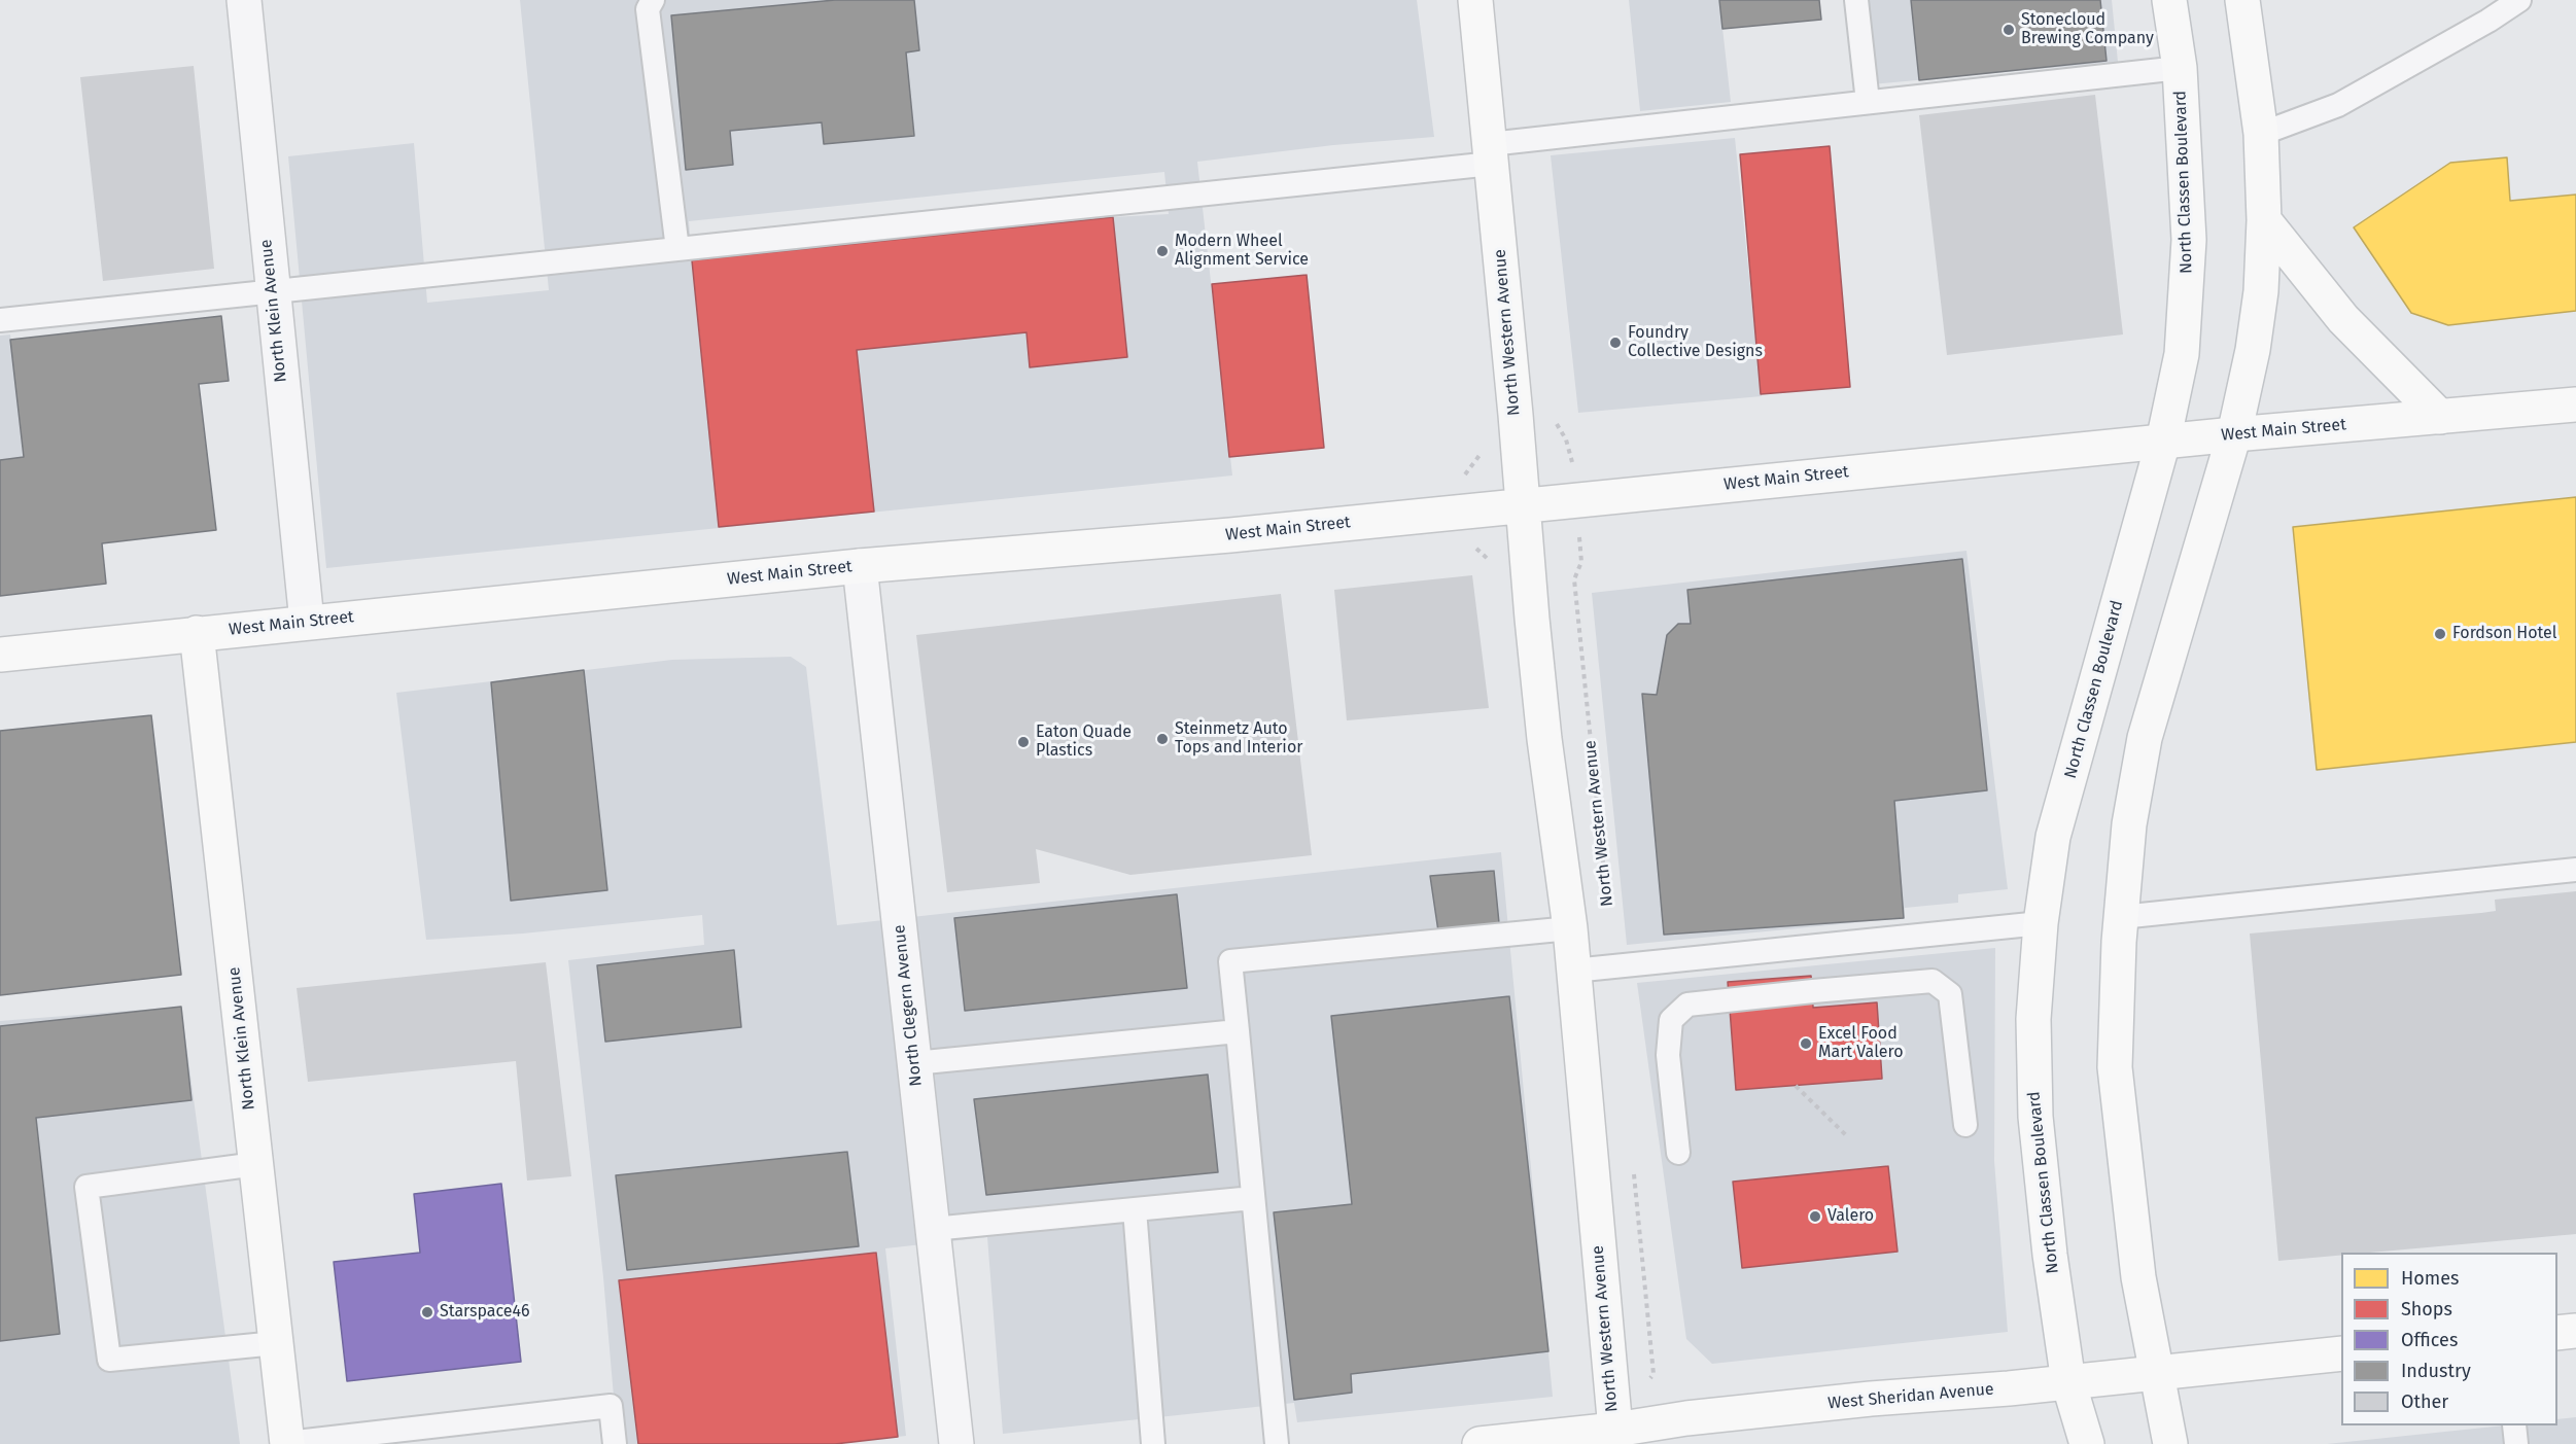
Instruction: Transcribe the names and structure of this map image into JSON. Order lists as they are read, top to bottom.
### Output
{
  "streets": {
    "main road": [
      "North Classen Boulevard",
      "North Klein Avenue",
      "North Western Avenue",
      "West Main Street",
      "West Sheridan Avenue"
    ],
    "street": ["North Clegern Avenue"]
  },
  "crossings": [
    ["North Classen Boulevard", "West Main Street"],
    ["North Classen Boulevard", "West Sheridan Avenue"],
    ["North Klein Avenue", "West Main Street"],
    ["North Western Avenue", "West Main Street"],
    ["North Western Avenue", "West Sheridan Avenue"],
    ["West Main Street", "North Clegern Avenue"]
  ],
  "places": [
    "Stonecloud Brewing Company",
    "Modern Wheel Alignment Service",
    "Foundry Collective Designs",
    "Fordson Hotel",
    "Steinmetz Auto Tops and Interior",
    "Eaton Quade Plastics",
    "Excel Food Mart Valero",
    "Valero",
    "Starspace46"
  ],
  "legend": [
    "Homes",
    "Shops",
    "Offices",
    "Industry",
    "Other"
  ]
}
